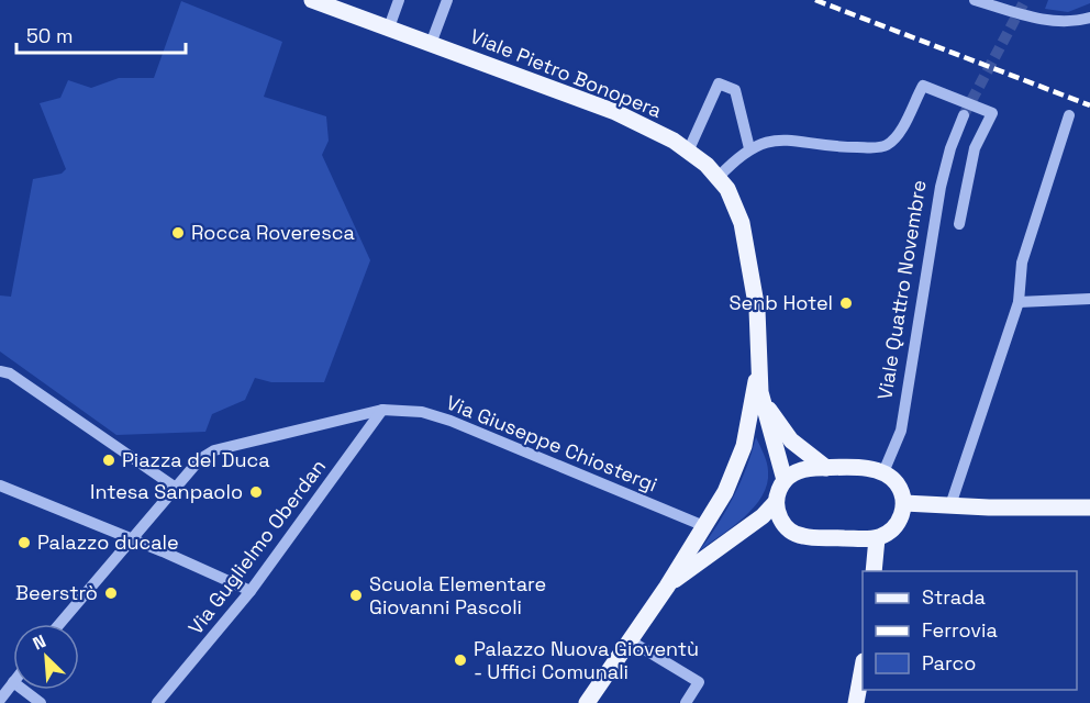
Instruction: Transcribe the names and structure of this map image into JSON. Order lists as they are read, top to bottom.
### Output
{
  "streets": {
    "main road": ["Viale Pietro Bonopera"],
    "street": ["Viale Quattro Novembre", "Via Giuseppe Chiostergi", "Via Guglielmo Oberdan"]
  },
  "crossings": [
    ["Viale Pietro Bonopera", "Viale Quattro Novembre"],
    ["Viale Pietro Bonopera", "Via Giuseppe Chiostergi"],
    ["Via Giuseppe Chiostergi", "Via Guglielmo Oberdan"]
  ],
  "places": [
    "Rocca Roveresca",
    "Senb Hotel",
    "Piazza del Duca",
    "Intesa Sanpaolo",
    "Palazzo ducale",
    "Beerstrò",
    "Scuola Elementare Giovanni Pascoli",
    "Palazzo Nuova Gioventù - Uffici Comunali"
  ],
  "legend": ["Strada", "Ferrovia", "Parco"],
  "scale_bar": "50 m",
  "north": "top left"
}
